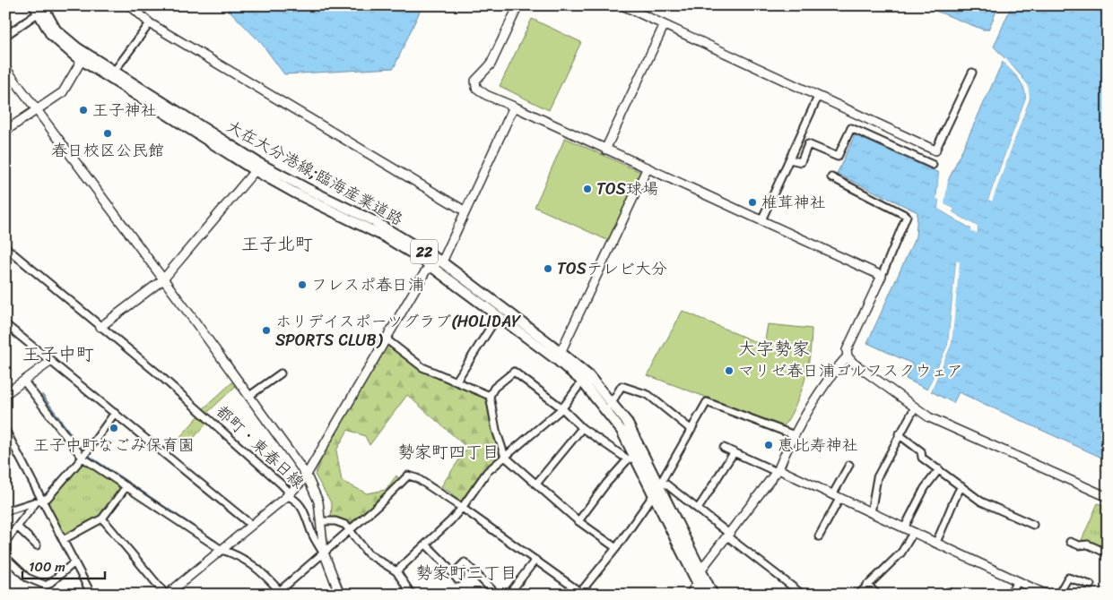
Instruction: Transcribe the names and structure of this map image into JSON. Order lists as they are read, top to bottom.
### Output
{
  "streets": {
    "main road": ["大在大分港線;臨海産業道路", "22"],
    "street": ["都町・東春日線"]
  },
  "districts": [
    "王子北町",
    "大字勢家",
    "王子中町",
    "勢家町四丁目",
    "勢家町三丁目"
  ],
  "places": [
    "王子神社",
    "春日校区公民館",
    "TOS球場",
    "椎茸神社",
    "TOSテレビ大分",
    "フレスポ春日浦",
    "ホリデイスポーツグラブ(HOLIDAY SPORTS CLUB)",
    "マリゼ春日浦ゴルフスクウェア",
    "王子中町なごみ保育園",
    "恵比寿神社"
  ],
  "scale_bar": "100 m"
}
